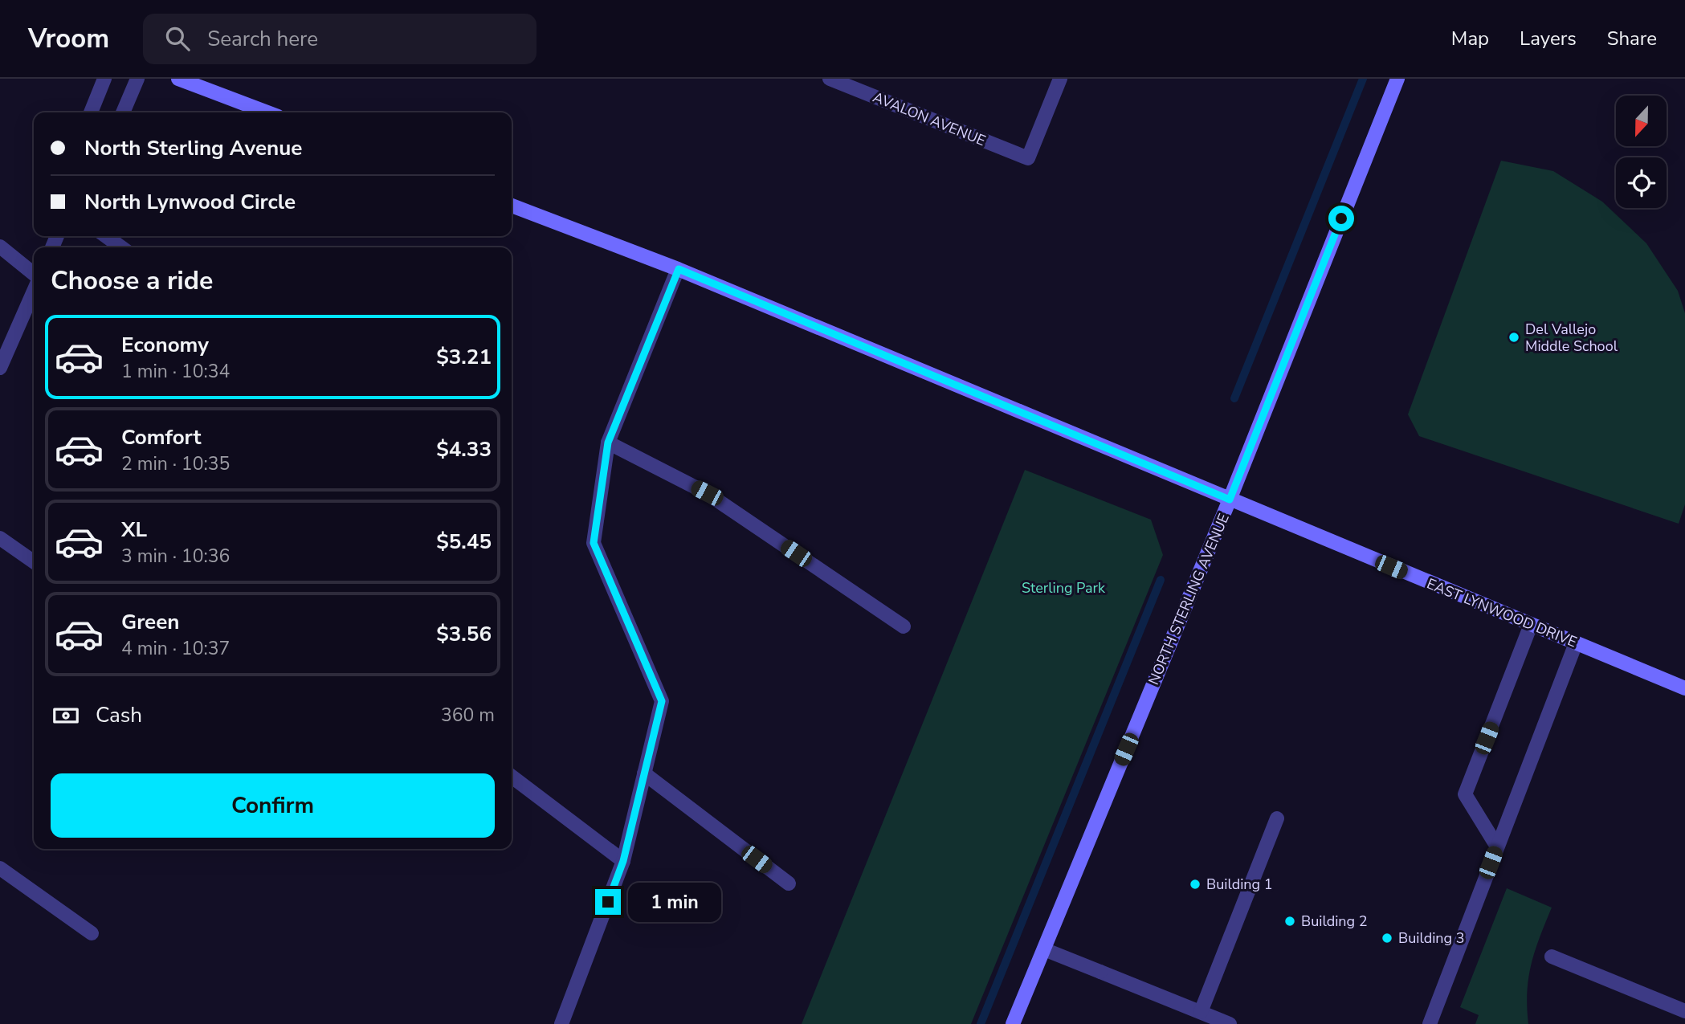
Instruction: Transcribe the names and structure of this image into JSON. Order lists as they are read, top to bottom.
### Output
{
  "streets": {
    "main road": ["NORTH STERLING AVENUE", "EAST LYNWOOD DRIVE"],
    "street": ["AVALON AVENUE"]
  },
  "crossings": [
    ["NORTH STERLING AVENUE", "EAST LYNWOOD DRIVE"]
  ],
  "parks": ["Sterling Park"],
  "places": [
    "Del Vallejo Middle School",
    "Building 1",
    "Building 2",
    "Building 3"
  ],
  "north": "bottom",
  "page": {
    "header": "Vroom",
    "search": "Search here",
    "nav": ["Map", "Layers", "Share"],
    "banner": ["North Sterling Avenue", "North Lynwood Circle"],
    "heading": "Choose a ride",
    "list": [
      {
        "name": "Economy",
        "note": "1 min · 10:34",
        "value": "$3.21"
      },
      {
        "name": "Comfort",
        "note": "2 min · 10:35",
        "value": "$4.33"
      },
      {
        "name": "XL",
        "note": "3 min · 10:36",
        "value": "$5.45"
      },
      {
        "name": "Green",
        "note": "4 min · 10:37",
        "value": "$3.56"
      }
    ],
    "pay": ["Cash", "360 m"],
    "buttons": "Confirm",
    "bubble": "1 min"
  }
}
